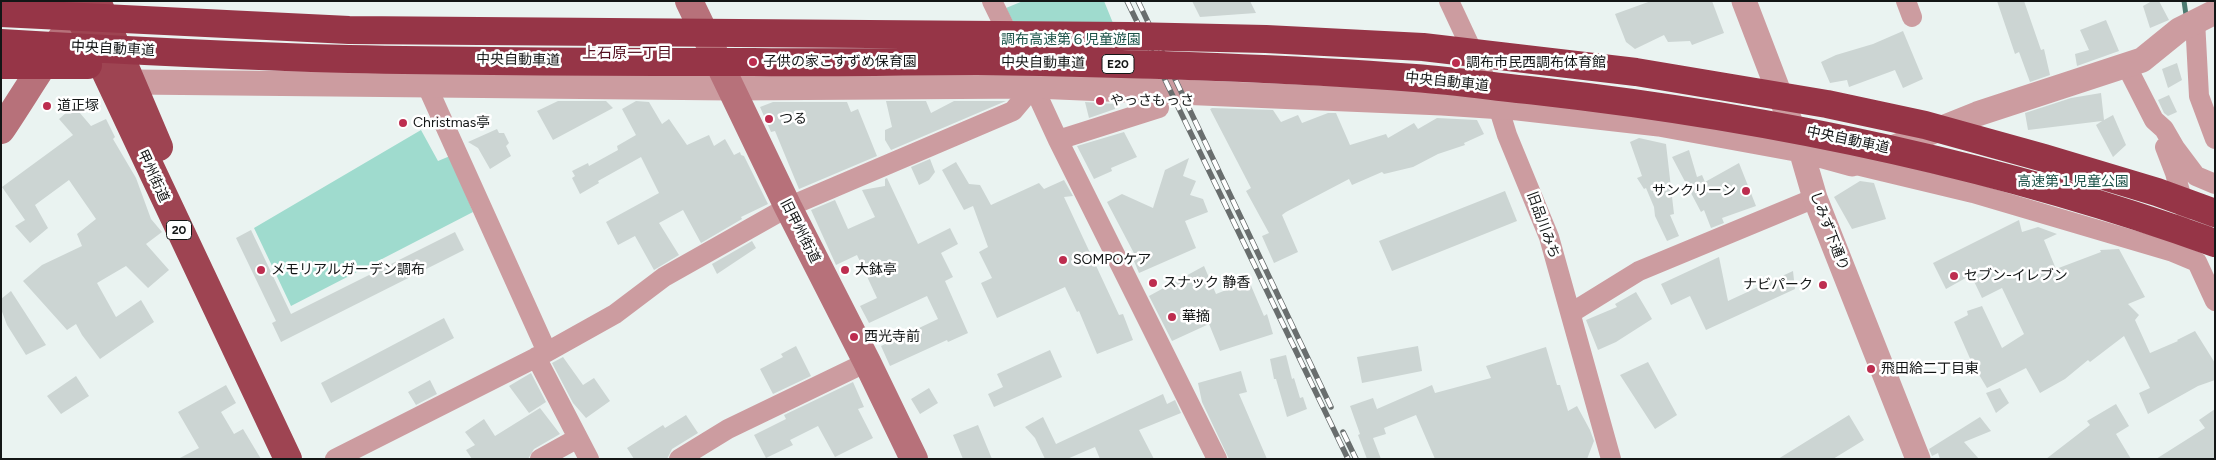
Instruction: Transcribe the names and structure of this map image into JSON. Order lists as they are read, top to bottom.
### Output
{
  "streets": {
    "highway": [
      "中央自動車道",
      "E20",
      "甲州街道",
      "20"
    ],
    "main road": ["旧甲州街道"],
    "street": ["旧品川みち", "しみず下通り"]
  },
  "districts": ["上石原一丁目"],
  "parks": ["調布高速第６児童遊園", "高速第１児童公園"],
  "places": [
    "子供の家こすずめ保育園",
    "調布市民西調布体育館",
    "やっさもっさ",
    "道正塚",
    "つる",
    "Christmas亭",
    "サンクリーン",
    "SOMPOケア",
    "メモリアルガーデン調布",
    "大鉢亭",
    "セブン-イレブン",
    "スナック 静香",
    "ナビパーク",
    "華摘",
    "西光寺前",
    "飛田給二丁目東"
  ]
}
